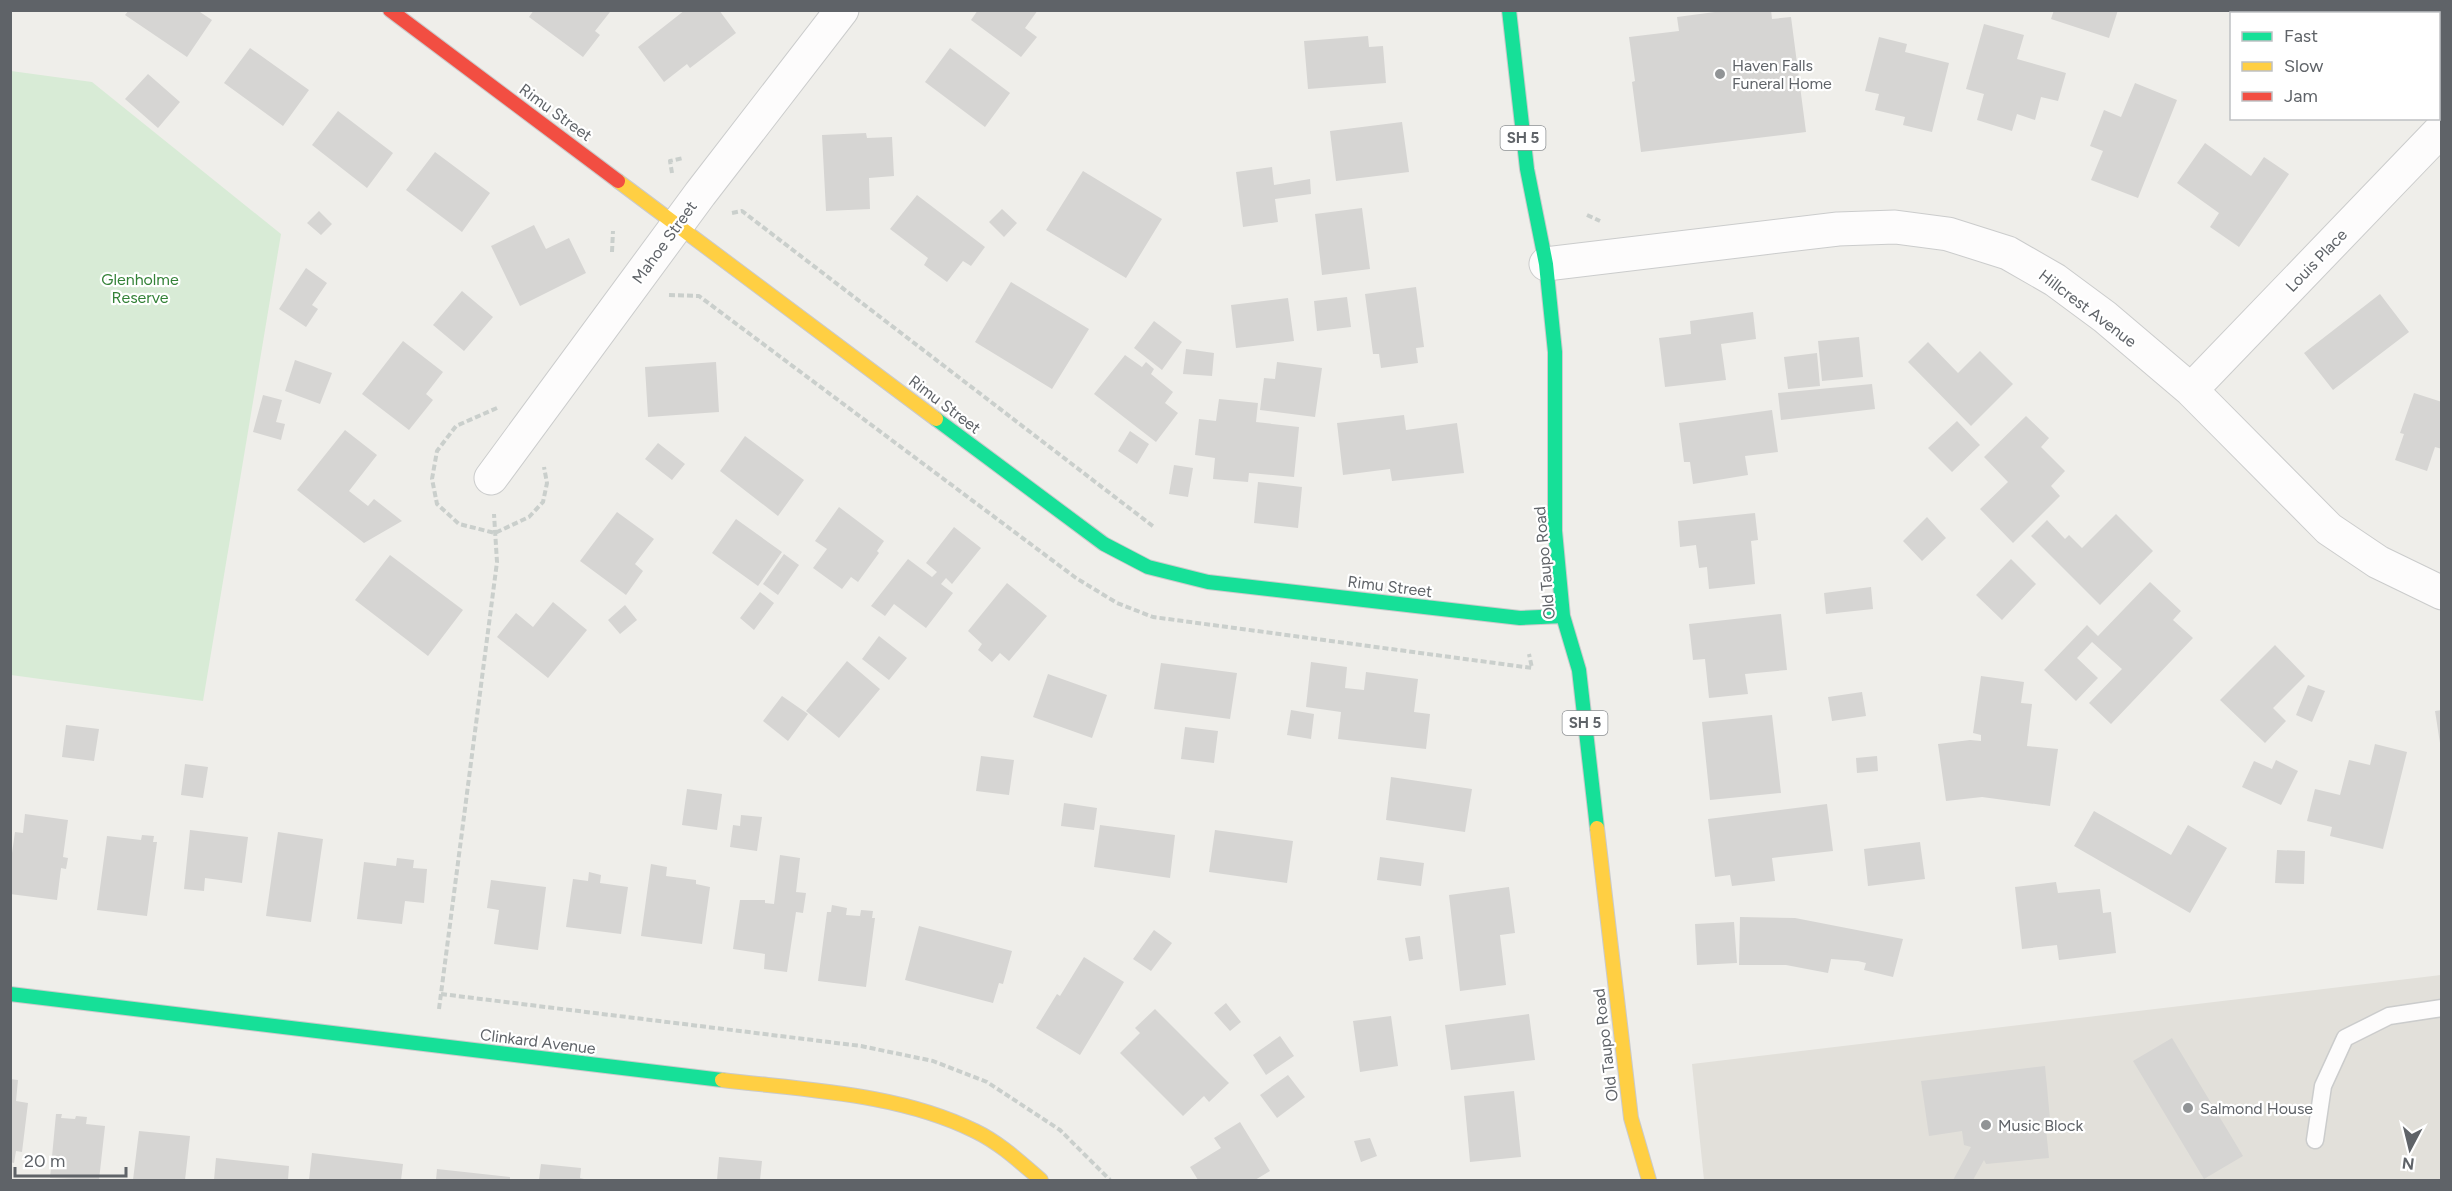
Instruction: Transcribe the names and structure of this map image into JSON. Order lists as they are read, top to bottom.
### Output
{
  "streets": {
    "main road": [
      "Rimu Street",
      "SH 5",
      "Old Taupo Road",
      "Clinkard Avenue"
    ],
    "street": ["Mahoe Street", "Louis Place", "Hillcrest Avenue"]
  },
  "crossings": [
    ["Rimu Street", "Mahoe Street"],
    ["Rimu Street", "Old Taupo Road"],
    ["Louis Place", "Hillcrest Avenue"],
    ["Hillcrest Avenue", "Old Taupo Road"]
  ],
  "parks": ["Glenholme Reserve"],
  "places": ["Haven Falls Funeral Home", "Salmond House", "Music Block"],
  "legend": ["Fast", "Slow", "Jam"],
  "scale_bar": "20 m",
  "north": "bottom"
}
